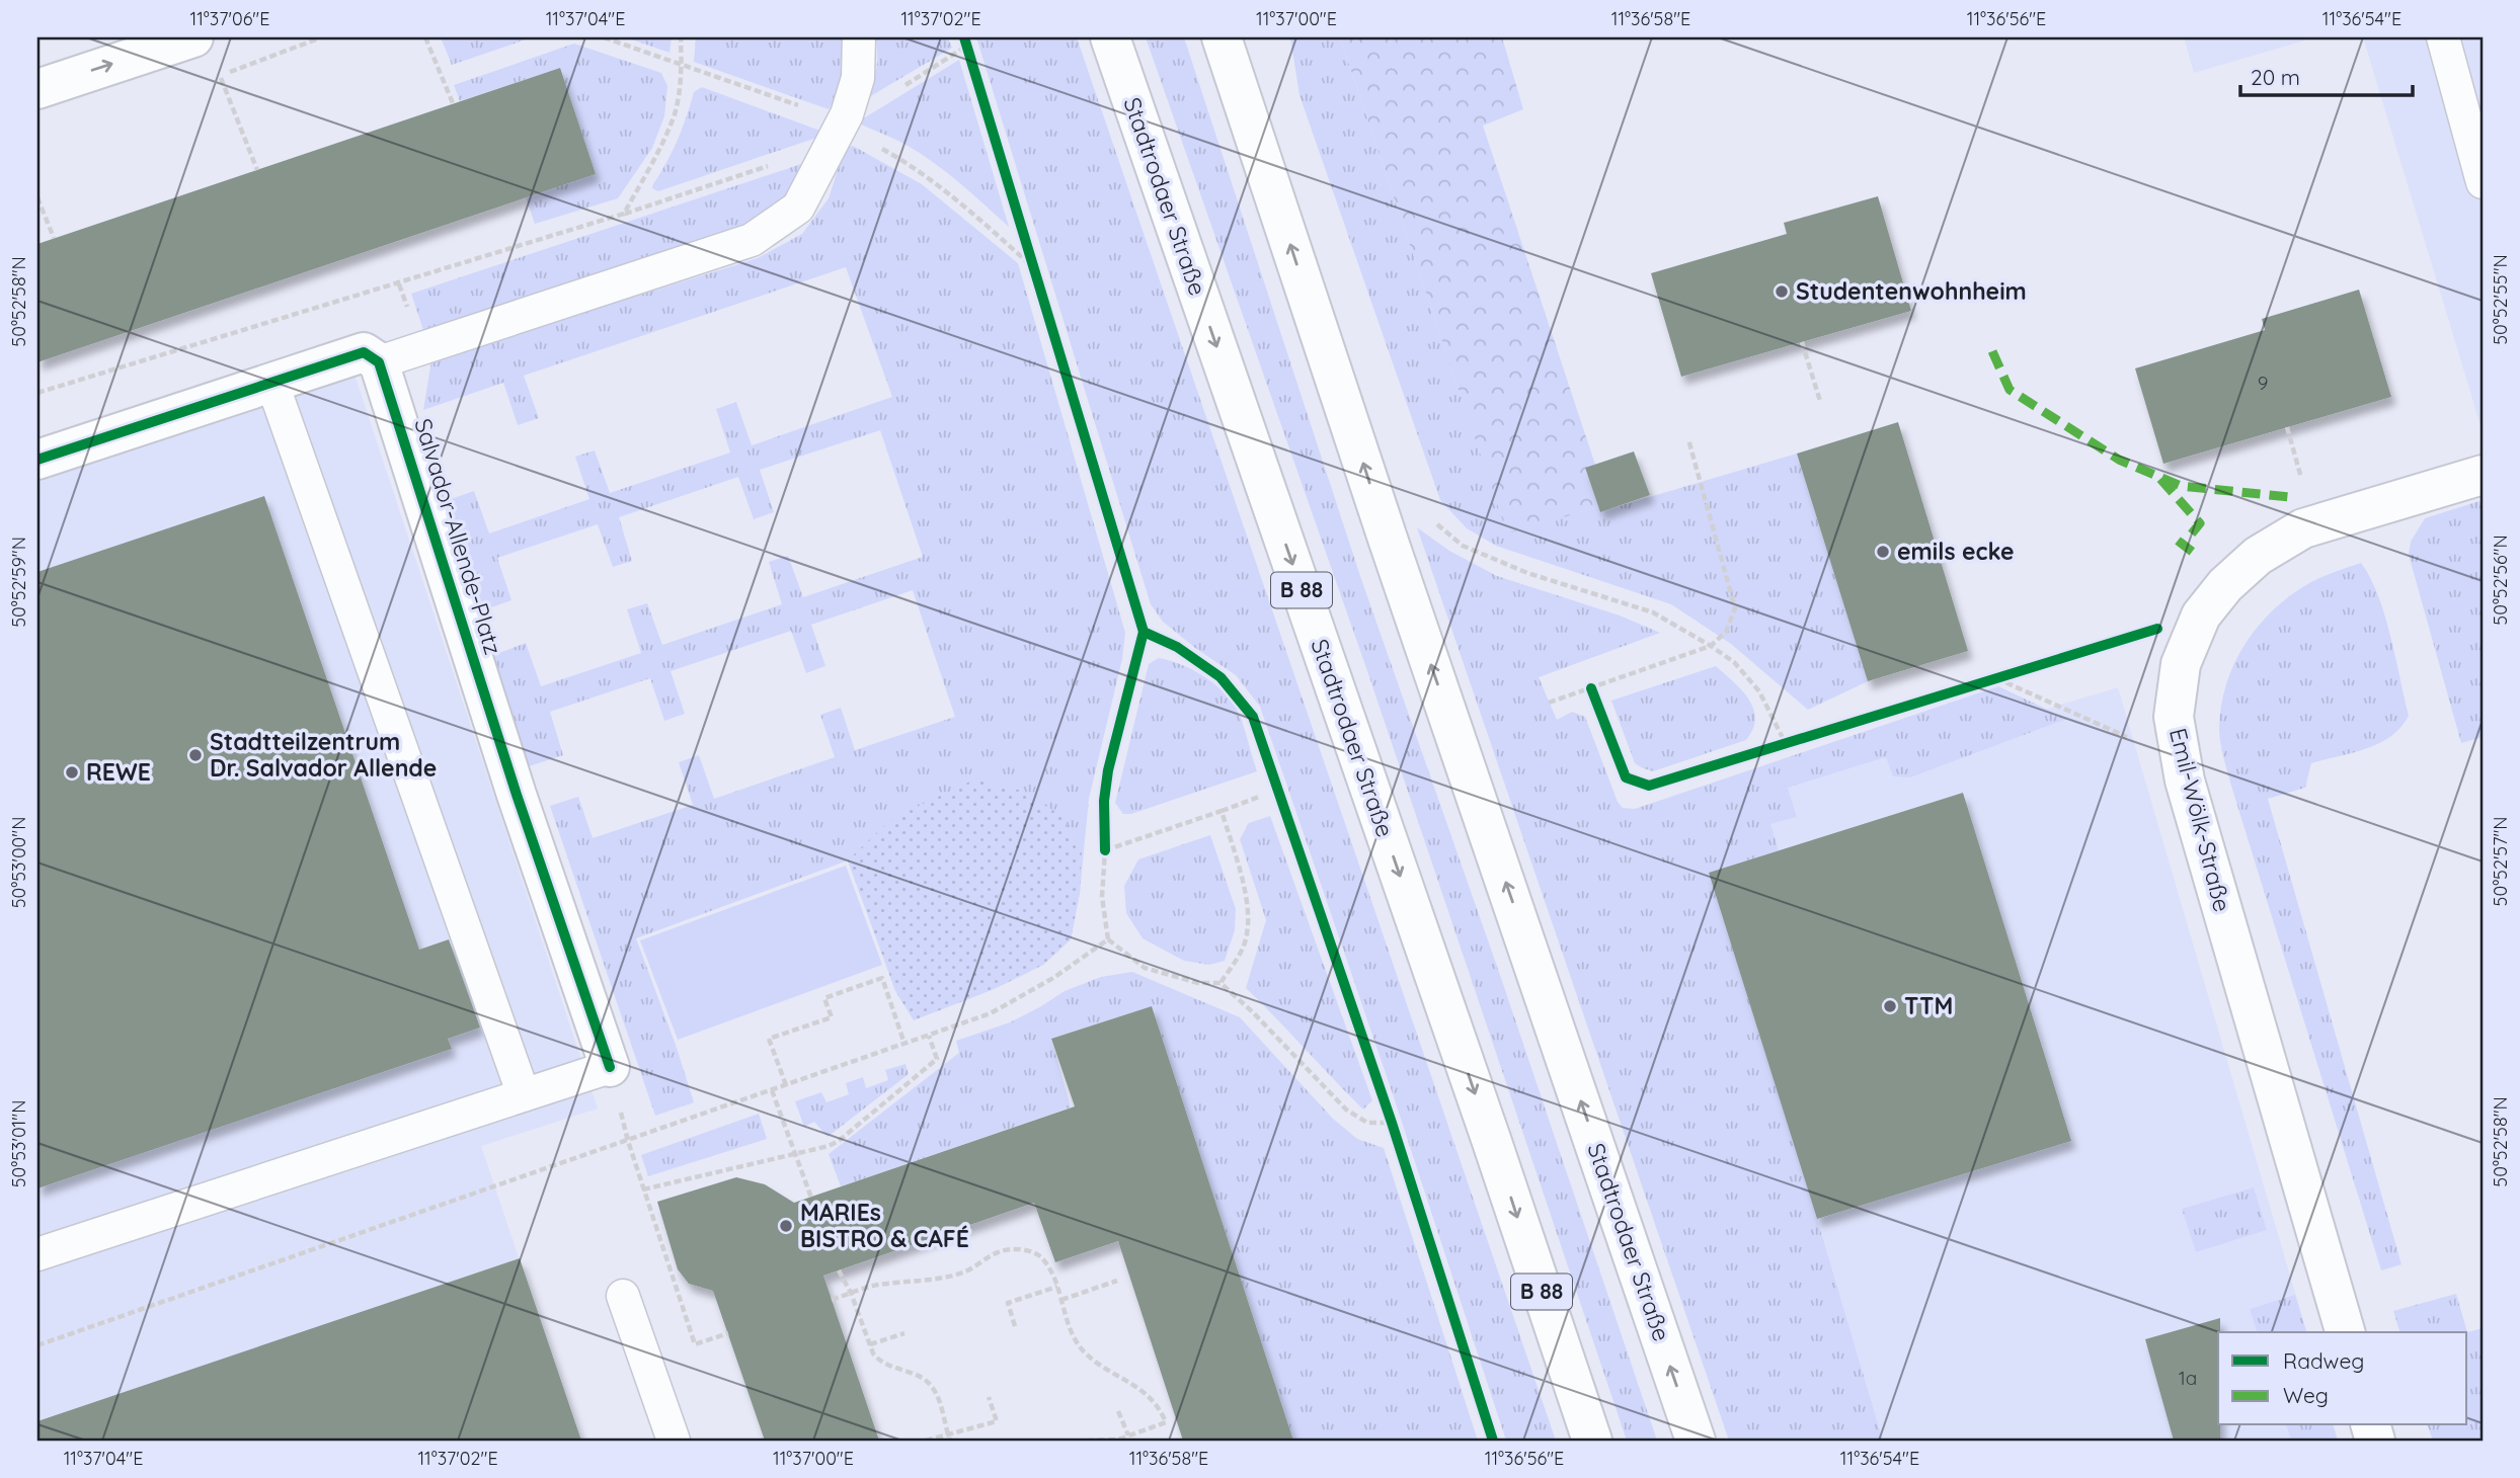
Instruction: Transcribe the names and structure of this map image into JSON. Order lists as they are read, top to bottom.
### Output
{
  "streets": {
    "main road": [
      "Stadtrodaer Straße",
      "Salvador-Allende-Platz",
      "B 88",
      "Emil-Wölk-Straße"
    ]
  },
  "places": [
    "Studentenwohnheim",
    "emils ecke",
    "Stadtteilzentrum Dr. Salvador Allende",
    "REWE",
    "TTM",
    "MARIEs BISTRO & CAFÉ"
  ],
  "house_numbers": ["9", "1a"],
  "legend": ["Radweg", "Weg"],
  "scale_bar": "20 m",
  "coordinates": [
    "11°37'06\"E",
    "11°37'04\"E",
    "11°37'02\"E",
    "11°37'00\"E",
    "11°36'58\"E",
    "11°36'56\"E",
    "11°36'54\"E",
    "50°52'55\"N",
    "50°52'58\"N",
    "50°52'56\"N",
    "50°52'59\"N",
    "50°52'57\"N",
    "50°53'00\"N",
    "50°53'01\"N"
  ]
}
